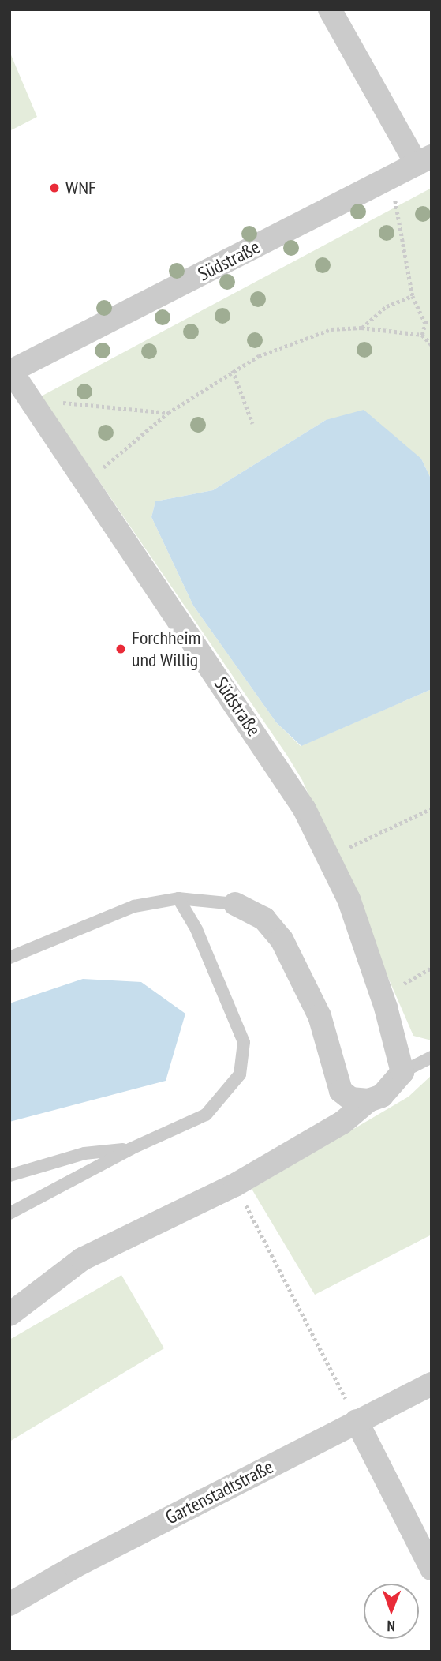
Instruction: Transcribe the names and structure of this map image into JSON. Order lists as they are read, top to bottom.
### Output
{
  "streets": {
    "street": ["Südstraße", "Gartenstadtstraße"]
  },
  "places": ["WNF", "Forchheim und Willig"],
  "north": "bottom"
}
